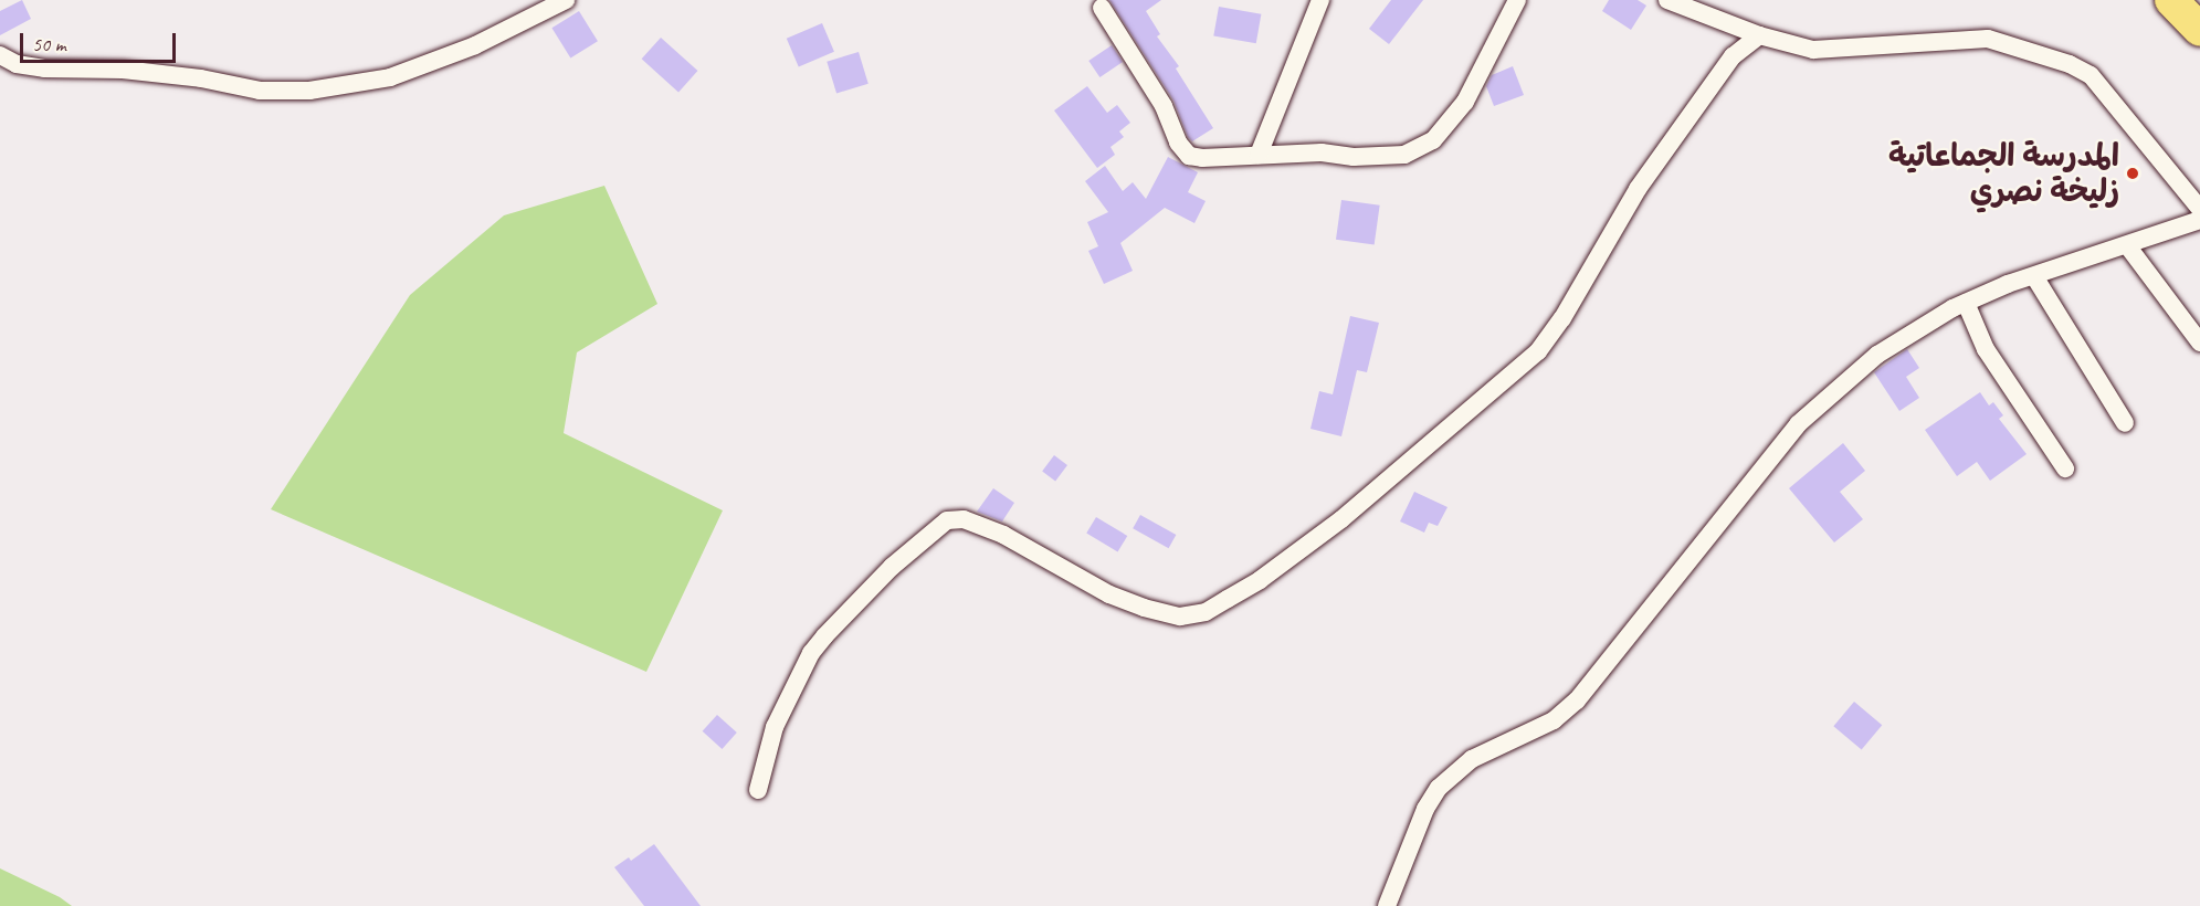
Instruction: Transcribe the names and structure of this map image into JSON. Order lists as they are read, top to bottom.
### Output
{
  "places": ["المدرسة الجماعاتية زليخة نصري"],
  "scale_bar": "50 m"
}
